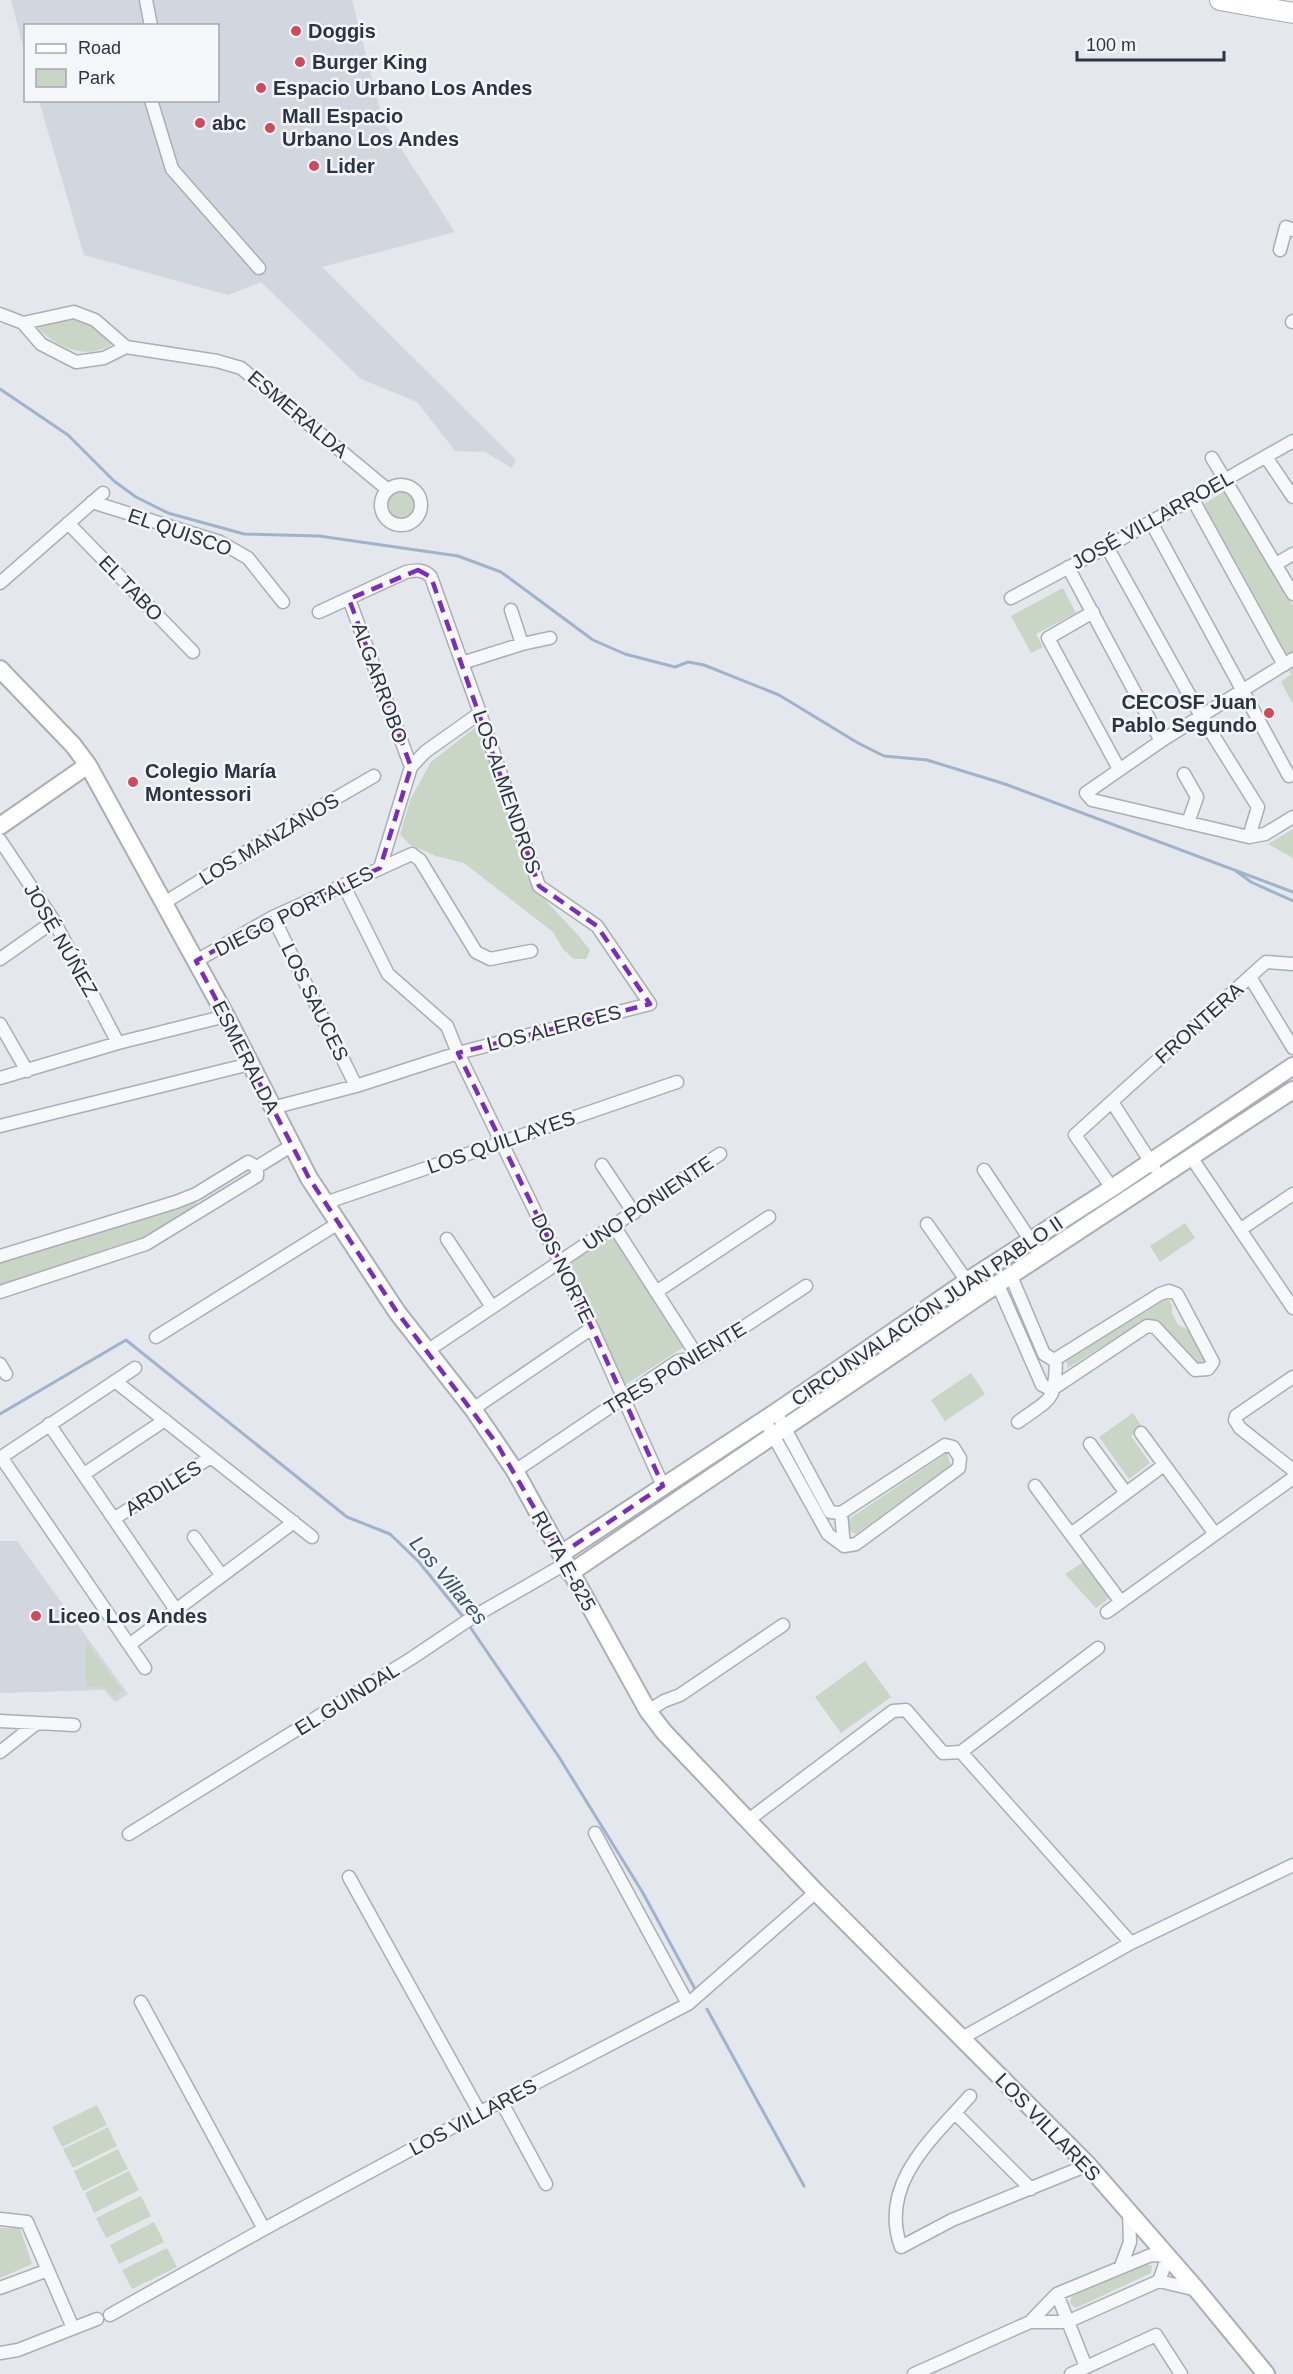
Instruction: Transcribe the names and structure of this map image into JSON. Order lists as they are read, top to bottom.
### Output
{
  "streets": {
    "main road": [
      "ESMERALDA",
      "CIRCUNVALACIÓN JUAN PABLO II",
      "RUTA E-825",
      "LOS VILLARES"
    ],
    "street": [
      "JOSÉ VILLARROEL",
      "EL QUISCO",
      "EL TABO",
      "ALGARROBO",
      "LOS ALMENDROS",
      "LOS MANZANOS",
      "DIEGO PORTALES",
      "JOSÉ NÚÑEZ",
      "LOS SAUCES",
      "FRONTERA",
      "LOS ALERCES",
      "LOS QUILLAYES",
      "UNO PONIENTE",
      "DOS NORTE",
      "TRES PONIENTE",
      "ARDILES",
      "EL GUINDAL"
    ]
  },
  "crossings": [
    ["ESMERALDA", "LOS MANZANOS"],
    ["ESMERALDA", "DIEGO PORTALES"],
    ["ESMERALDA", "LOS ALERCES"],
    ["ESMERALDA", "LOS QUILLAYES"],
    ["ESMERALDA", "UNO PONIENTE"],
    ["ESMERALDA", "RUTA E-825"],
    ["ALGARROBO", "LOS ALMENDROS"],
    ["ALGARROBO", "DIEGO PORTALES"],
    ["LOS ALMENDROS", "DIEGO PORTALES"],
    ["LOS ALMENDROS", "LOS ALERCES"],
    ["DIEGO PORTALES", "LOS SAUCES"],
    ["LOS SAUCES", "LOS ALERCES"],
    ["FRONTERA", "CIRCUNVALACIÓN JUAN PABLO II"],
    ["LOS ALERCES", "DOS NORTE"],
    ["LOS QUILLAYES", "DOS NORTE"],
    ["UNO PONIENTE", "DOS NORTE"],
    ["DOS NORTE", "CIRCUNVALACIÓN JUAN PABLO II"],
    ["DOS NORTE", "TRES PONIENTE"],
    ["CIRCUNVALACIÓN JUAN PABLO II", "RUTA E-825"],
    ["CIRCUNVALACIÓN JUAN PABLO II", "EL GUINDAL"],
    ["TRES PONIENTE", "RUTA E-825"],
    ["RUTA E-825", "EL GUINDAL"],
    ["RUTA E-825", "LOS VILLARES"]
  ],
  "water": ["Los Villares"],
  "places": [
    "Doggis",
    "Burger King",
    "Espacio Urbano Los Andes",
    "abc",
    "Mall Espacio Urbano Los Andes",
    "Lider",
    "CECOSF Juan Pablo Segundo",
    "Colegio María Montessori",
    "Liceo Los Andes"
  ],
  "legend": ["Road", "Park"],
  "scale_bar": "100 m"
}
